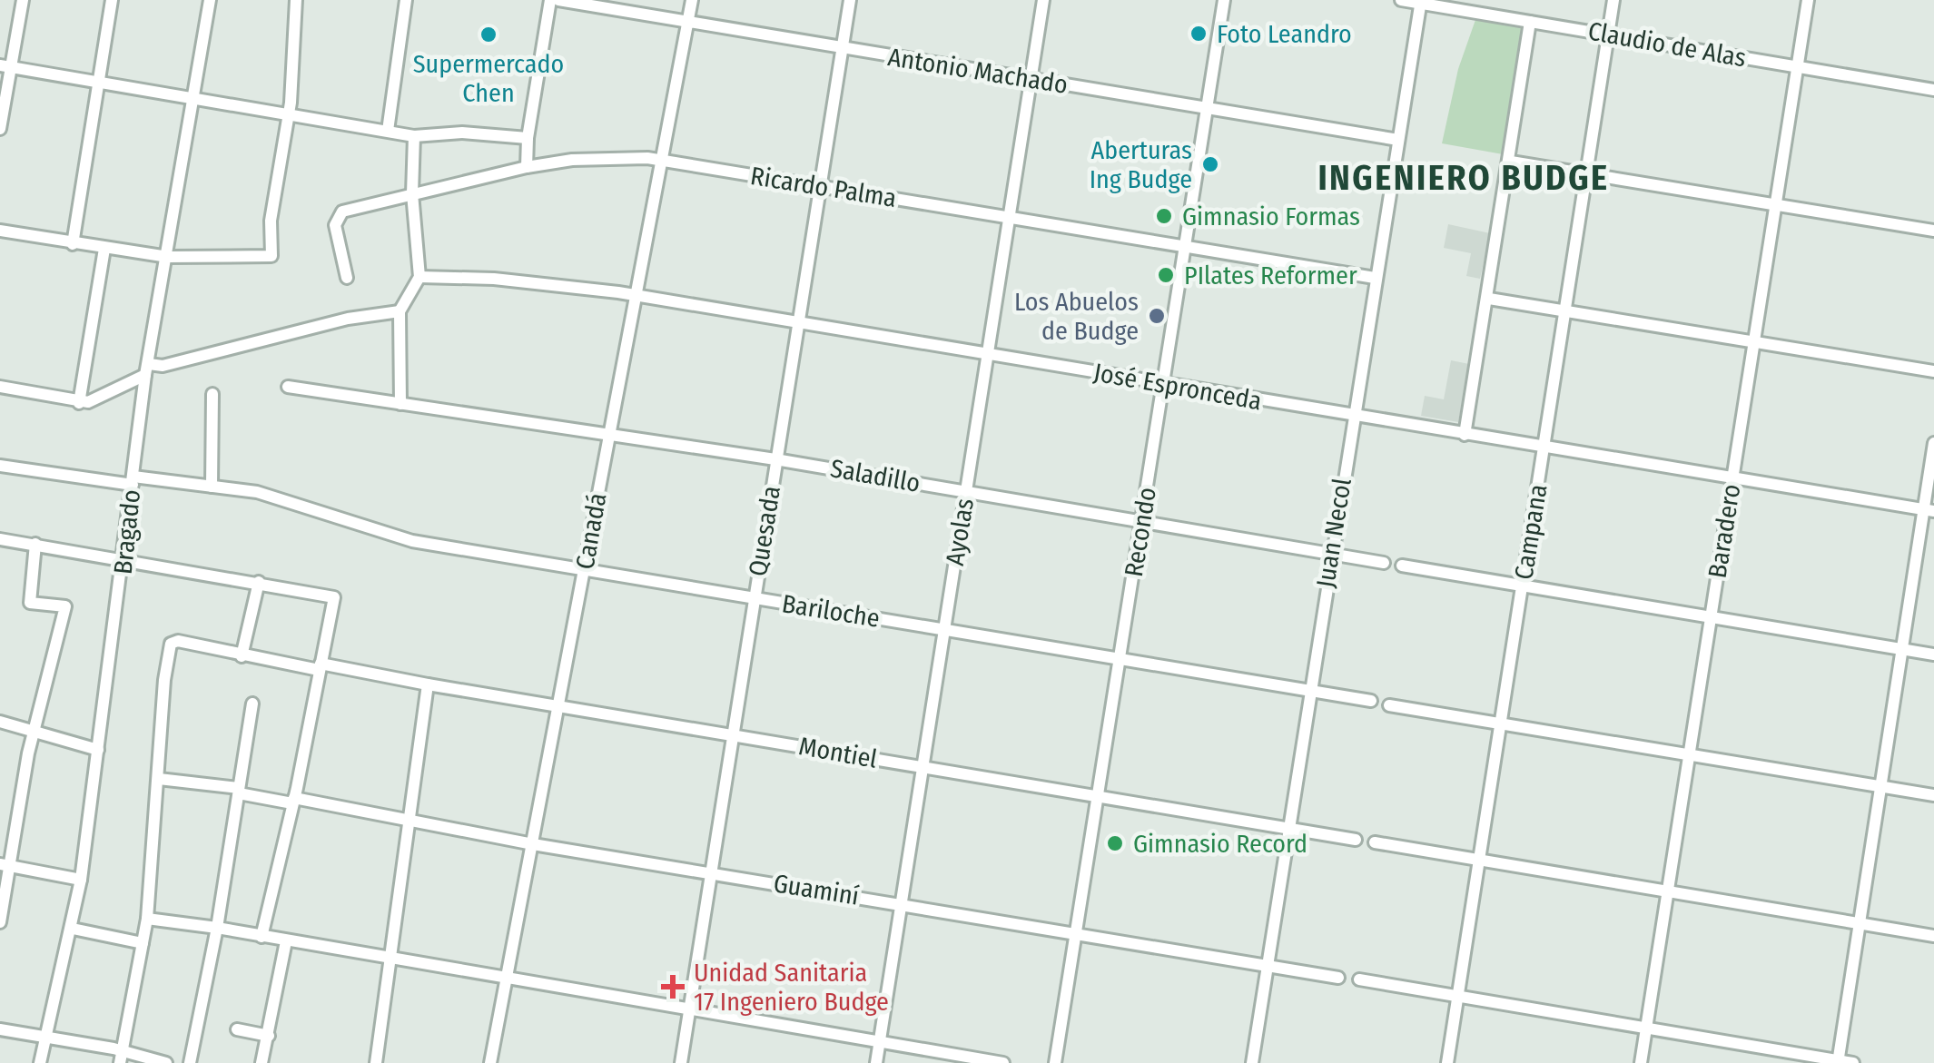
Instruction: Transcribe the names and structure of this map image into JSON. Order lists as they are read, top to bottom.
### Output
{
  "streets": {
    "street": [
      "Claudio de Alas",
      "Antonio Machado",
      "Ricardo Palma",
      "José Espronceda",
      "Saladillo",
      "Canadá",
      "Quesada",
      "Baradero",
      "Bragado",
      "Ayolas",
      "Recondo",
      "Campana",
      "Juan Necol",
      "Bariloche",
      "Montiel",
      "Guaminí"
    ]
  },
  "crossings": [
    ["Claudio de Alas", "Baradero"],
    ["Claudio de Alas", "Campana"],
    ["Claudio de Alas", "Juan Necol"],
    ["Antonio Machado", "Canadá"],
    ["Antonio Machado", "Quesada"],
    ["Antonio Machado", "Ayolas"],
    ["Antonio Machado", "Recondo"],
    ["Antonio Machado", "Juan Necol"],
    ["Ricardo Palma", "Canadá"],
    ["Ricardo Palma", "Quesada"],
    ["Ricardo Palma", "Ayolas"],
    ["Ricardo Palma", "Recondo"],
    ["Ricardo Palma", "Juan Necol"],
    ["José Espronceda", "Canadá"],
    ["José Espronceda", "Quesada"],
    ["José Espronceda", "Baradero"],
    ["José Espronceda", "Ayolas"],
    ["José Espronceda", "Recondo"],
    ["José Espronceda", "Campana"],
    ["José Espronceda", "Juan Necol"],
    ["Saladillo", "Canadá"],
    ["Saladillo", "Quesada"],
    ["Saladillo", "Ayolas"],
    ["Saladillo", "Recondo"],
    ["Saladillo", "Juan Necol"],
    ["Canadá", "Bariloche"],
    ["Canadá", "Montiel"],
    ["Canadá", "Guaminí"],
    ["Quesada", "Bariloche"],
    ["Quesada", "Montiel"],
    ["Quesada", "Guaminí"],
    ["Bragado", "Bariloche"],
    ["Ayolas", "Bariloche"],
    ["Ayolas", "Montiel"],
    ["Ayolas", "Guaminí"],
    ["Recondo", "Bariloche"],
    ["Recondo", "Montiel"],
    ["Recondo", "Guaminí"],
    ["Juan Necol", "Bariloche"],
    ["Juan Necol", "Montiel"],
    ["Juan Necol", "Guaminí"],
    ["Montiel", "Guaminí"]
  ],
  "districts": ["INGENIERO BUDGE"],
  "places": {
    "other": [
      "Foto Leandro",
      "Supermercado Chen",
      "Aberturas Ing Budge",
      "Gimnasio Formas",
      "PIlates Reformer",
      "Los Abuelos de Budge",
      "Gimnasio Record"
    ],
    "health": ["Unidad Sanitaria 17 Ingeniero Budge"]
  }
}
